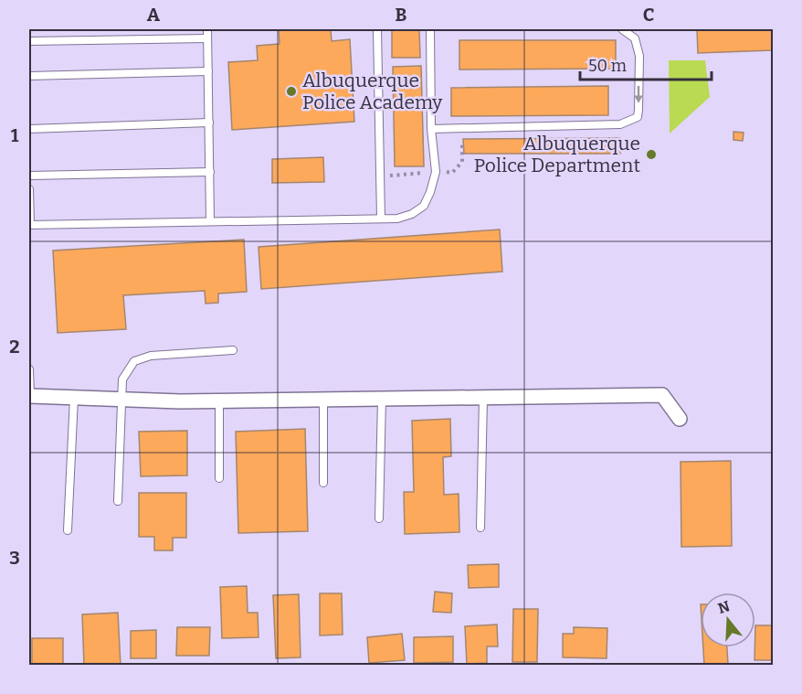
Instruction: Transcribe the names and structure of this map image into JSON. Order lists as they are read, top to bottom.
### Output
{
  "places": ["Albuquerque Police Academy", "Albuquerque Police Department"],
  "scale_bar": "50 m",
  "north": "top",
  "grid": {
    "columns": ["A", "B", "C"],
    "rows": ["1", "2", "3"]
  }
}
